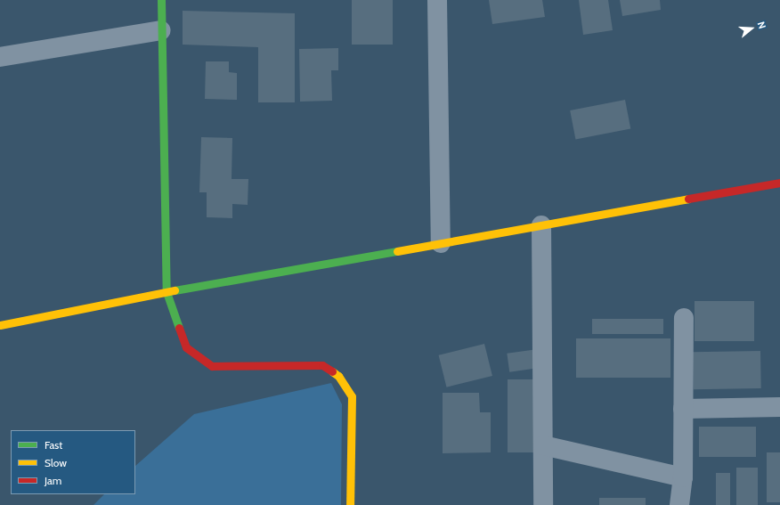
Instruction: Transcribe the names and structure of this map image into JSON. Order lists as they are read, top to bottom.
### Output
{
  "legend": ["Fast", "Slow", "Jam"],
  "north": "right"
}
